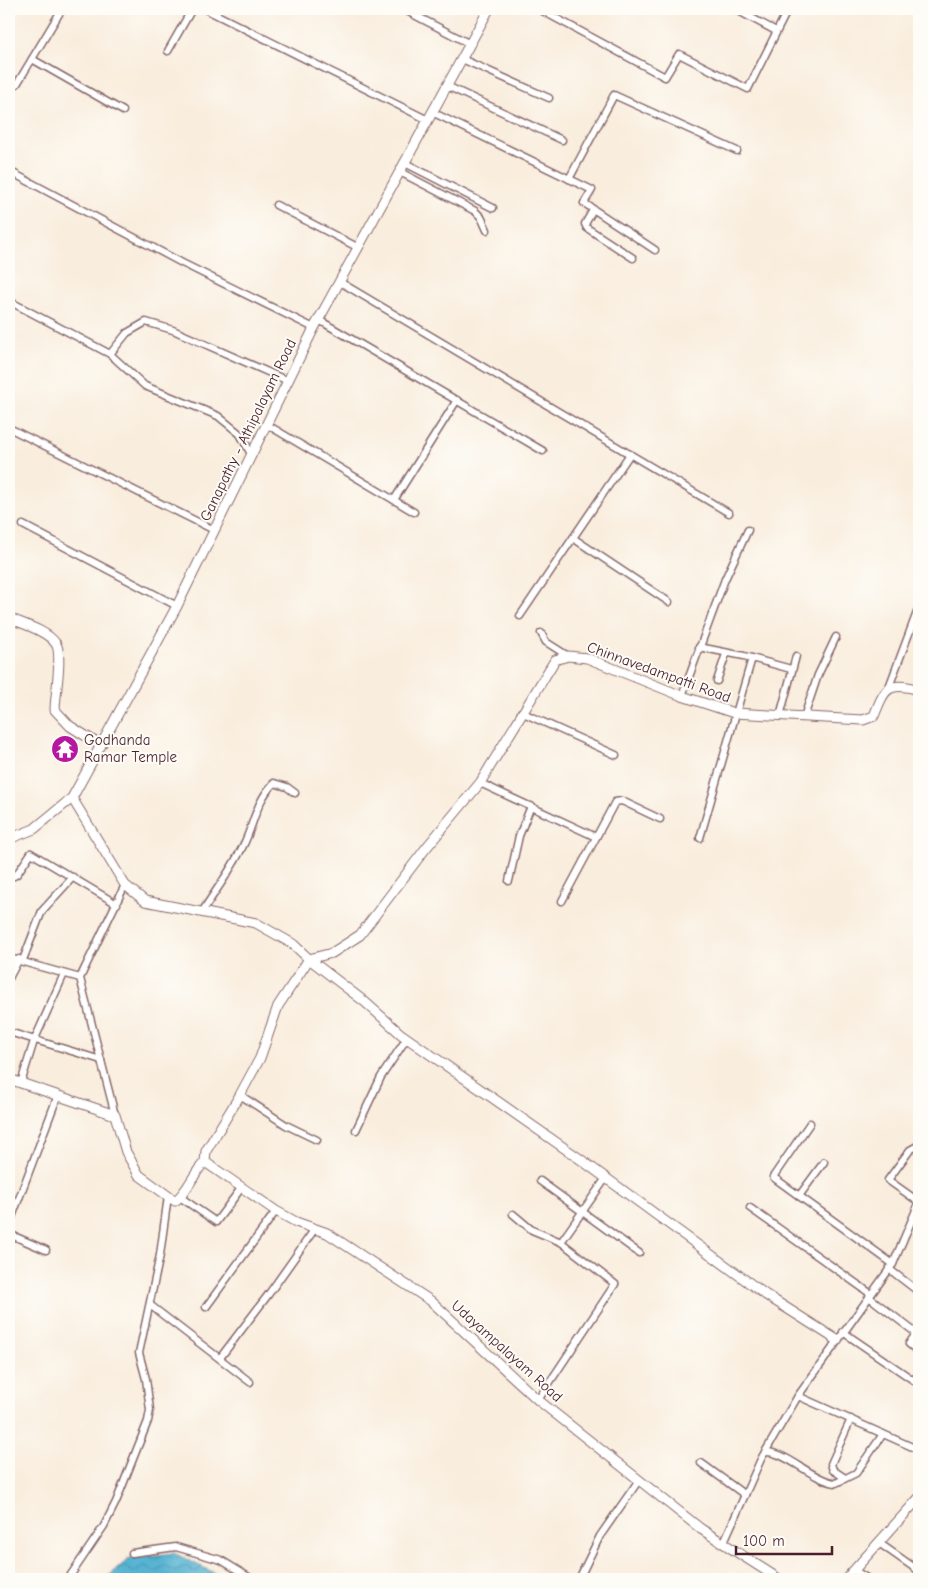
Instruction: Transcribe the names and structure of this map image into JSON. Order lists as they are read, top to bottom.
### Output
{
  "streets": {
    "street": ["Ganapathy - Athipalayam Road", "Chinnavedampatti Road", "Udayampalayam Road"]
  },
  "places": {
    "temple": ["Godhanda Ramar Temple"]
  },
  "scale_bar": "100 m"
}
